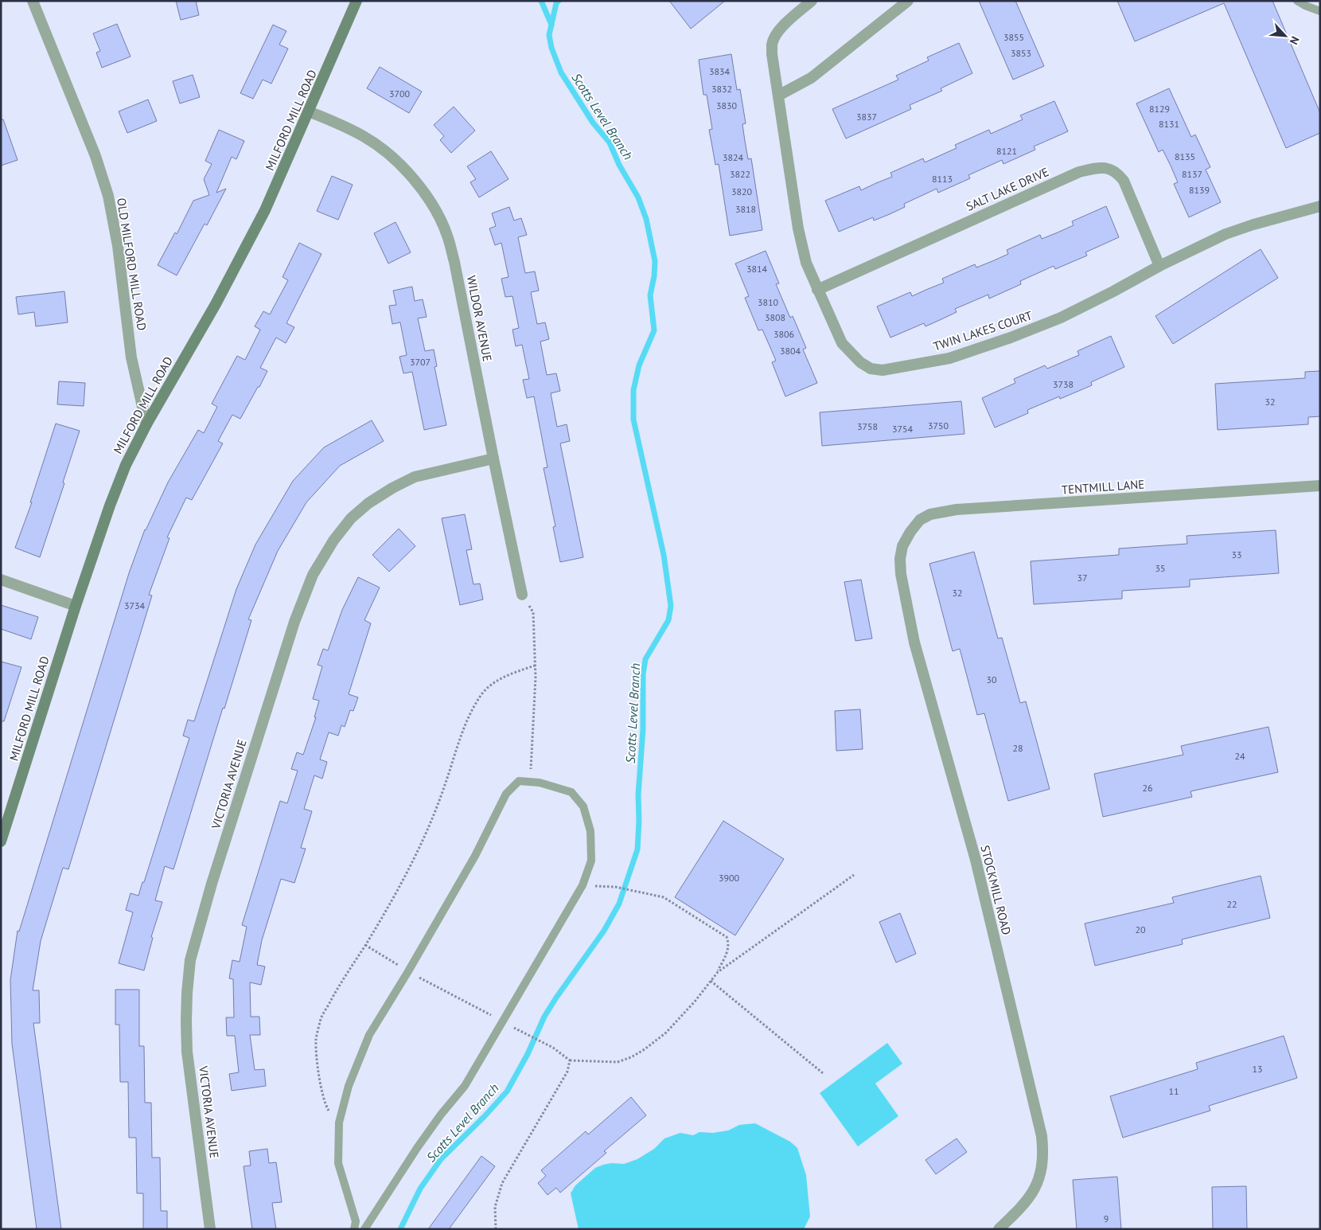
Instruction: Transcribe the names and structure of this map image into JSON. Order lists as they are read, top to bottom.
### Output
{
  "streets": {
    "main road": ["MILFORD MILL ROAD"],
    "street": [
      "SALT LAKE DRIVE",
      "OLD MILFORD MILL ROAD",
      "WILDOR AVENUE",
      "TWIN LAKES COURT",
      "TENTMILL LANE",
      "VICTORIA AVENUE",
      "STOCKMILL ROAD"
    ]
  },
  "crossings": [
    ["MILFORD MILL ROAD", "OLD MILFORD MILL ROAD"],
    ["MILFORD MILL ROAD", "WILDOR AVENUE"],
    ["SALT LAKE DRIVE", "TWIN LAKES COURT"],
    ["WILDOR AVENUE", "VICTORIA AVENUE"],
    ["TENTMILL LANE", "STOCKMILL ROAD"]
  ],
  "water": ["Scotts Level Branch"],
  "house_numbers": [
    "3855",
    "3853",
    "3834",
    "3832",
    "3700",
    "3830",
    "8129",
    "3837",
    "8131",
    "8121",
    "8135",
    "3824",
    "3822",
    "8137",
    "8113",
    "8139",
    "3820",
    "3818",
    "3814",
    "3810",
    "3808",
    "3806",
    "3804",
    "3707",
    "3738",
    "32",
    "3750",
    "3758",
    "3754",
    "33",
    "35",
    "37",
    "32",
    "3734",
    "30",
    "28",
    "24",
    "26",
    "3900",
    "22",
    "20",
    "13",
    "11",
    "9"
  ],
  "north": "bottom right"
}
